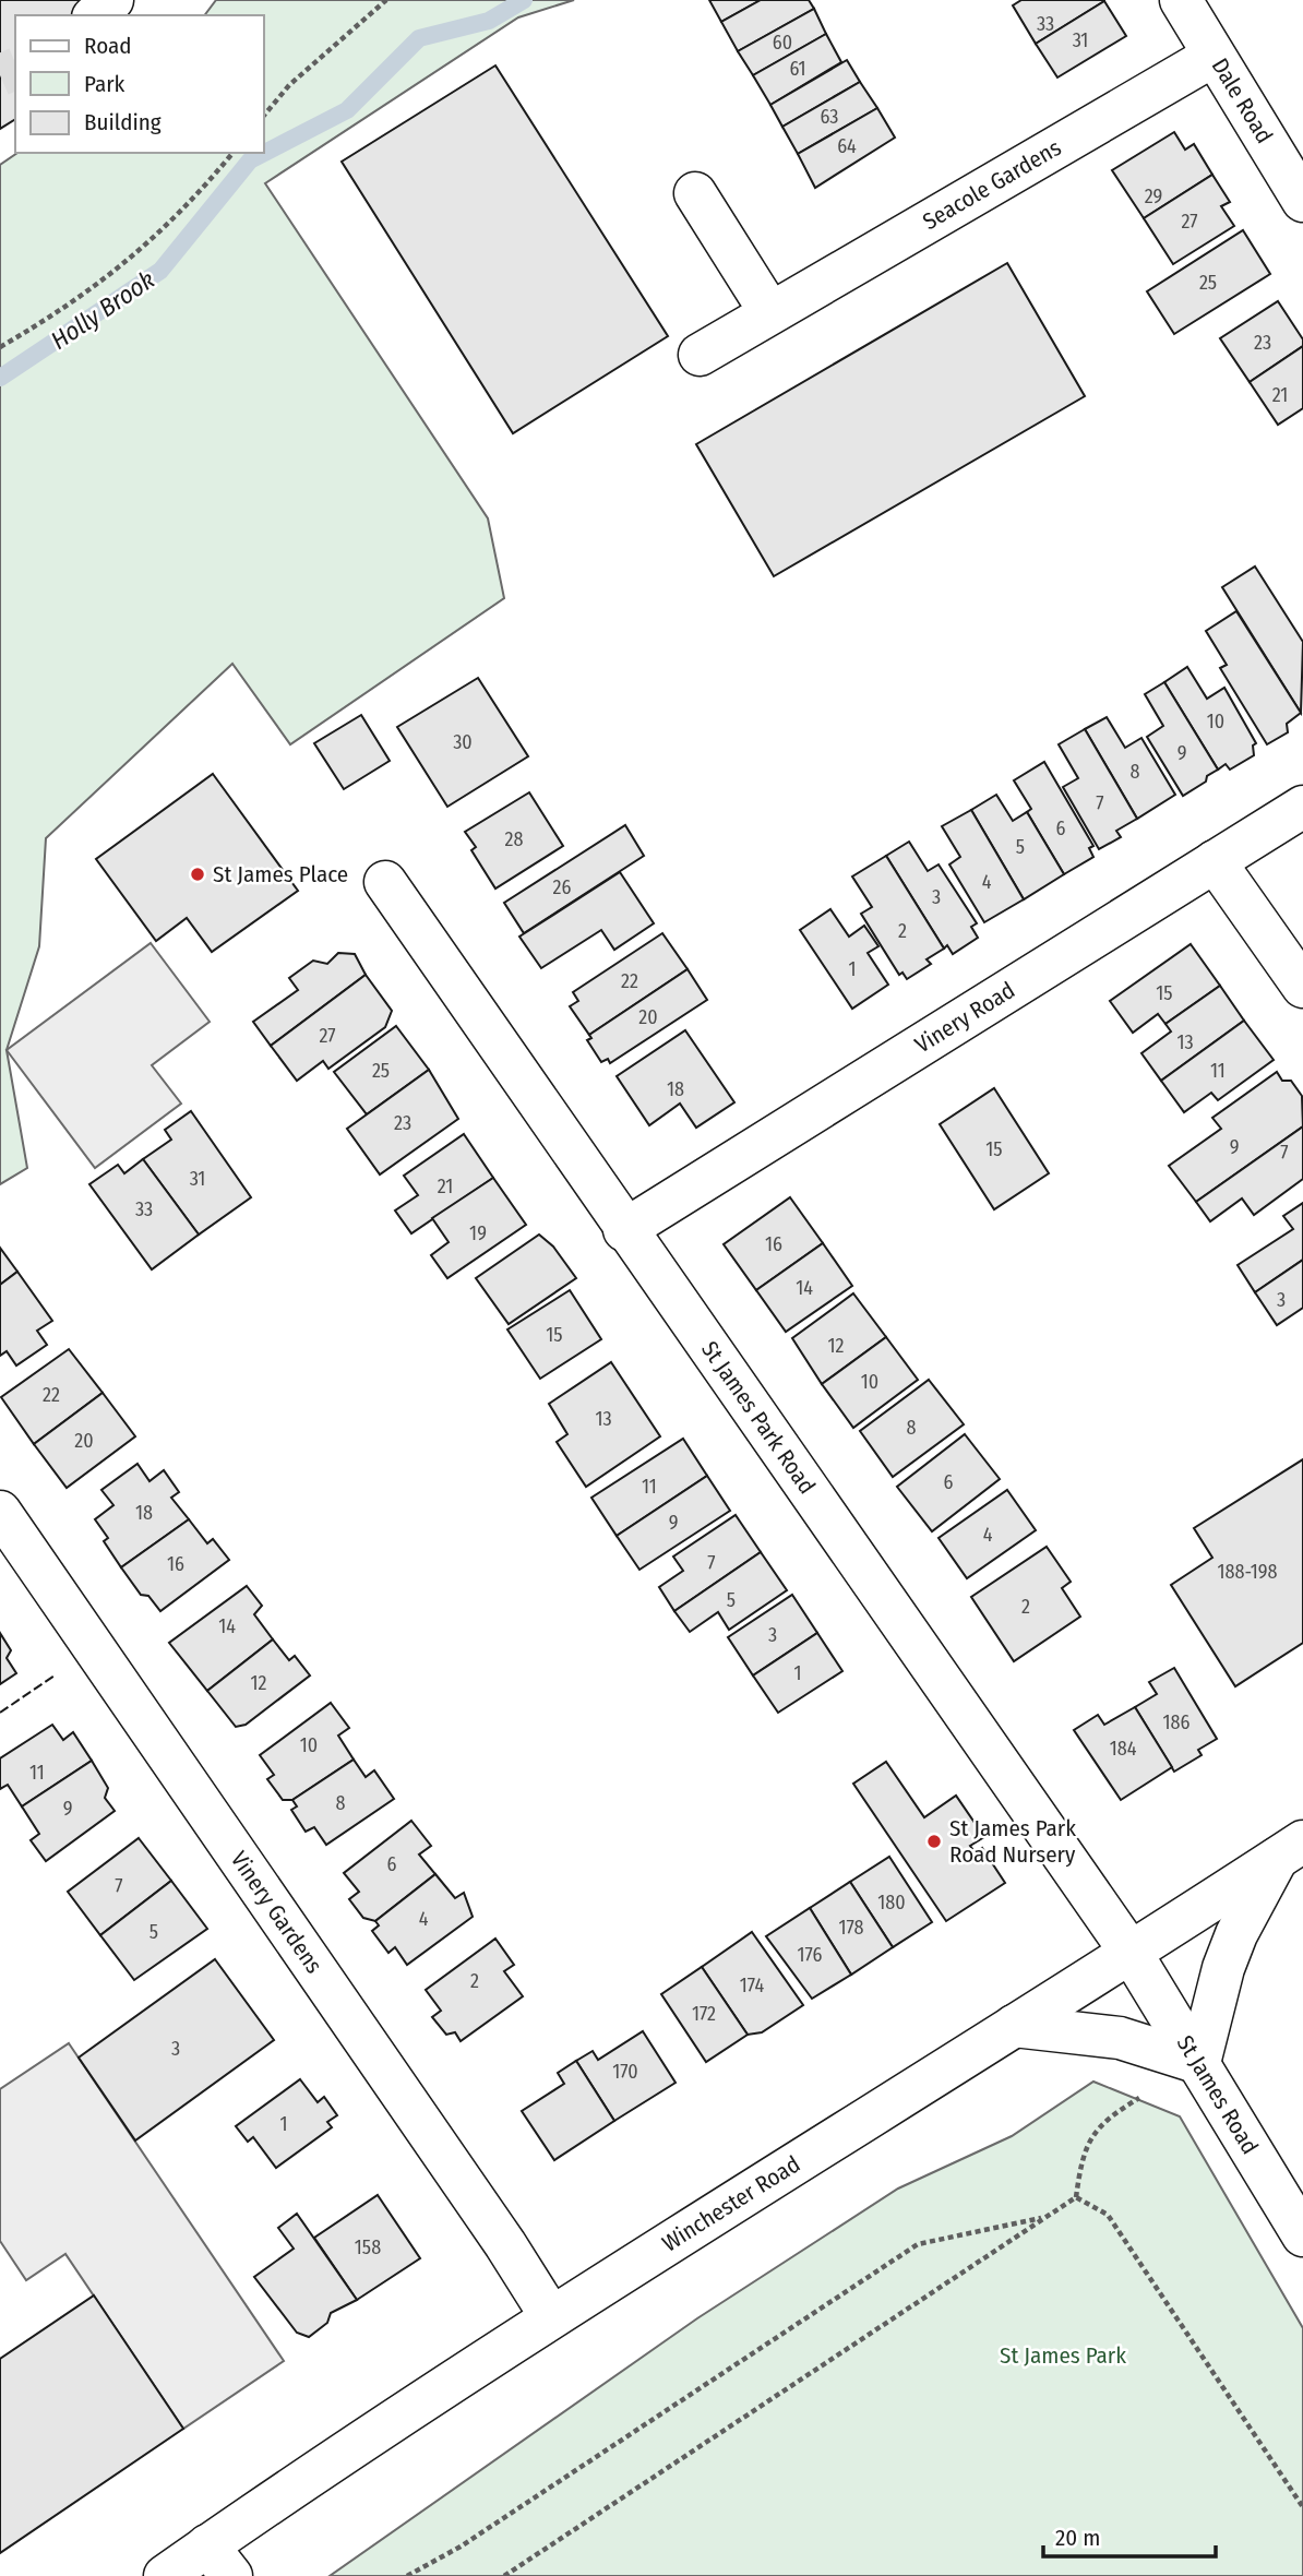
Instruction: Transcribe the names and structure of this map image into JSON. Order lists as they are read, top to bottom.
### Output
{
  "streets": {
    "street": [
      "Dale Road",
      "Seacole Gardens",
      "Vinery Road",
      "St James Park Road",
      "Vinery Gardens",
      "St James Road",
      "Winchester Road"
    ]
  },
  "crossings": [
    ["Dale Road", "Seacole Gardens"],
    ["Vinery Road", "St James Park Road"],
    ["St James Park Road", "St James Road"],
    ["St James Park Road", "Winchester Road"],
    ["Vinery Gardens", "Winchester Road"],
    ["St James Road", "Winchester Road"]
  ],
  "water": ["Holly Brook"],
  "parks": ["St James Park"],
  "places": ["St James Place", "St James Park Road Nursery"],
  "house_numbers": [
    "33",
    "31",
    "60",
    "61",
    "63",
    "64",
    "29",
    "27",
    "25",
    "23",
    "21",
    "10",
    "30",
    "9",
    "8",
    "7",
    "6",
    "28",
    "5",
    "4",
    "26",
    "3",
    "2",
    "1",
    "22",
    "15",
    "20",
    "27",
    "13",
    "25",
    "11",
    "18",
    "23",
    "9",
    "15",
    "7",
    "31",
    "21",
    "33",
    "19",
    "16",
    "14",
    "3",
    "15",
    "12",
    "10",
    "22",
    "13",
    "8",
    "20",
    "6",
    "11",
    "18",
    "9",
    "4",
    "7",
    "16",
    "188-198",
    "5",
    "2",
    "14",
    "3",
    "1",
    "12",
    "186",
    "10",
    "184",
    "11",
    "8",
    "9",
    "6",
    "7",
    "180",
    "4",
    "178",
    "5",
    "176",
    "2",
    "174",
    "172",
    "3",
    "170",
    "1",
    "158"
  ],
  "legend": ["Road", "Park", "Building"],
  "scale_bar": "20 m"
}
